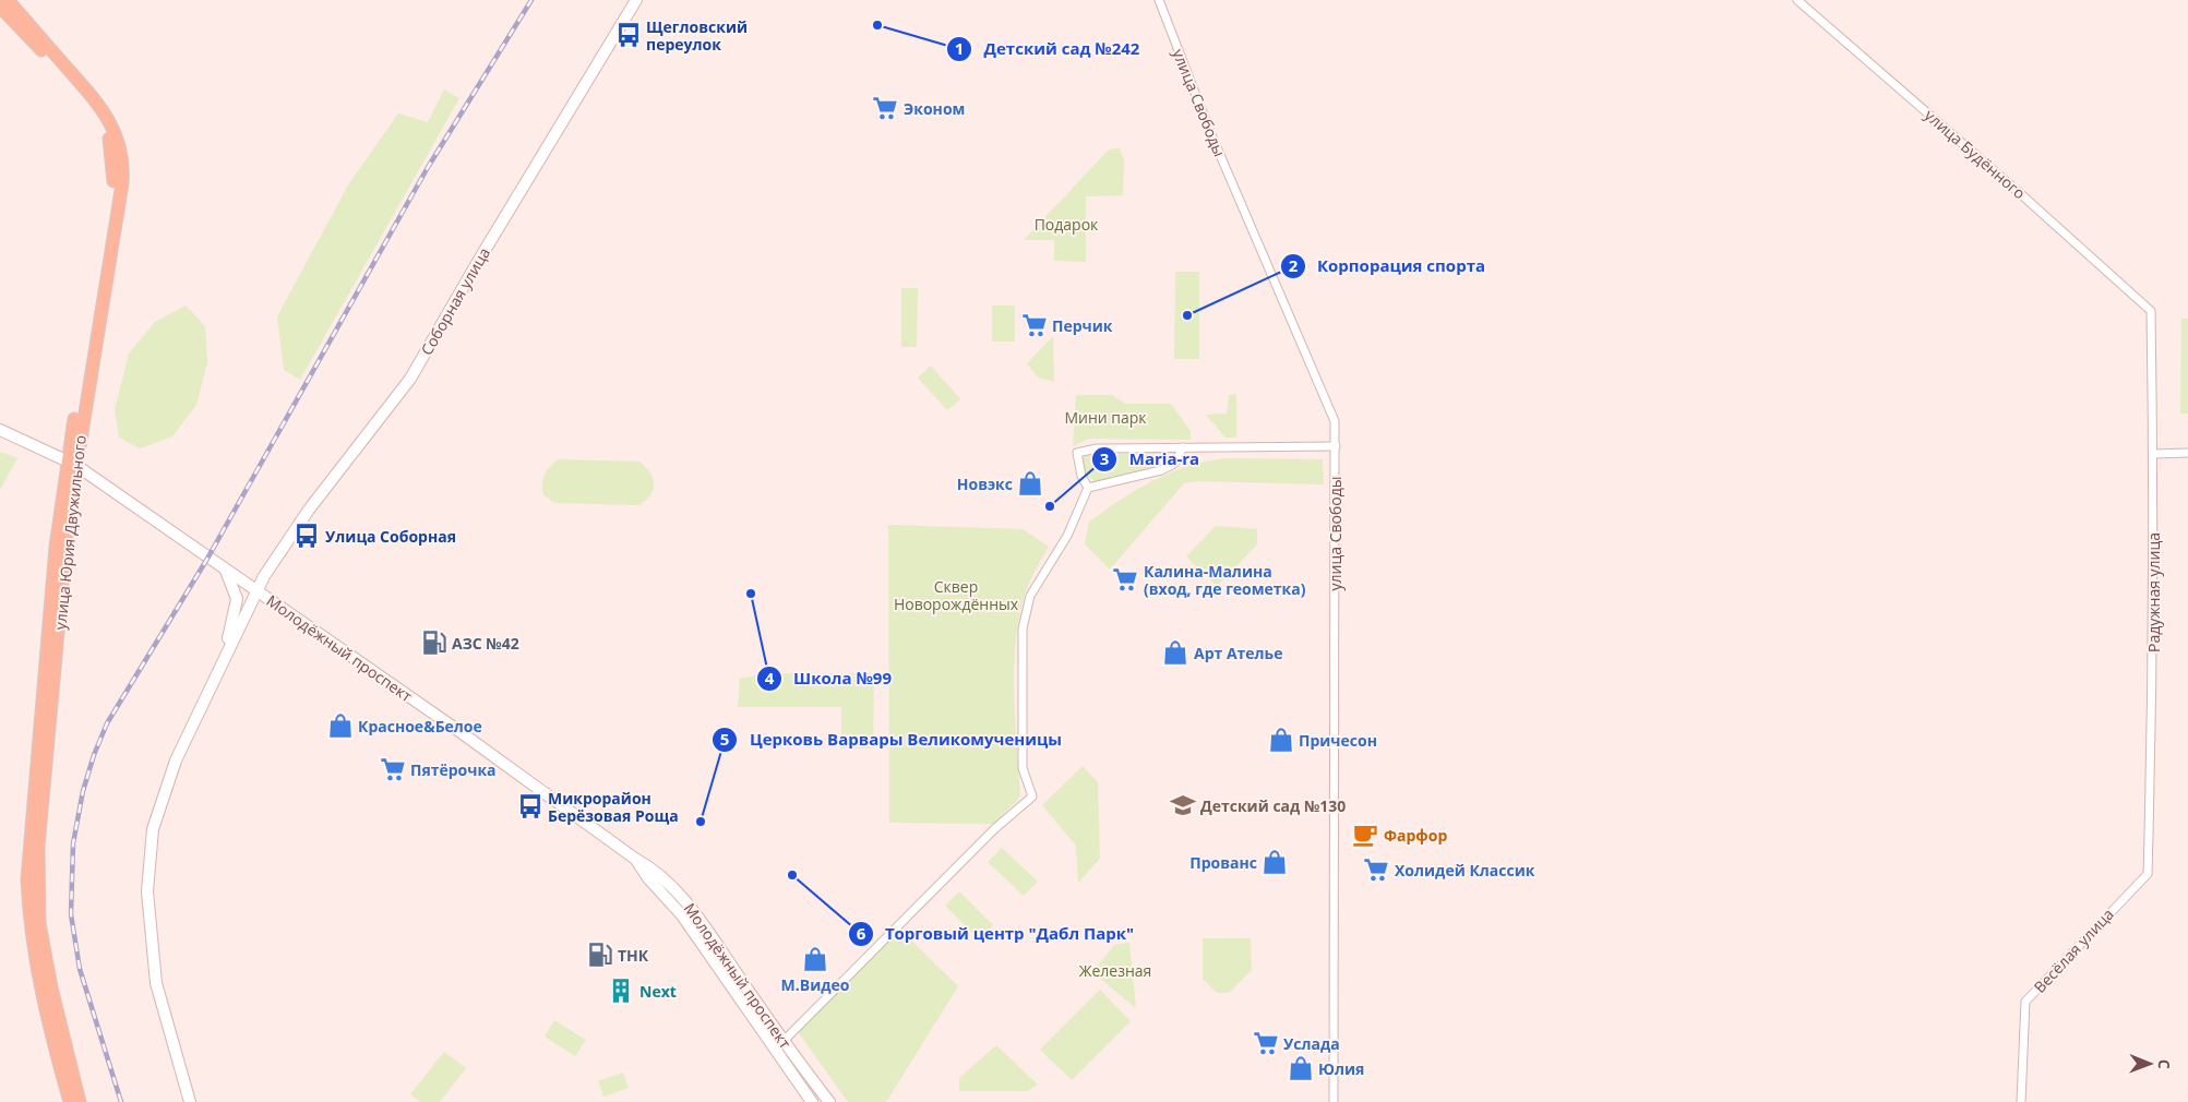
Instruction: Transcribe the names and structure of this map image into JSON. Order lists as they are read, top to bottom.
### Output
{
  "streets": {
    "main road": ["улица Юрия Двужильного"],
    "street": [
      "улица Свободы",
      "улица Будённого",
      "Соборная улица",
      "Радужная улица",
      "Молодёжный проспект",
      "Весёлая улица"
    ]
  },
  "crossings": [
    ["улица Будённого", "Радужная улица"],
    ["Соборная улица", "Молодёжный проспект"],
    ["улица Юрия Двужильного", "Молодёжный проспект"],
    ["Радужная улица", "Весёлая улица"]
  ],
  "parks": [
    "Подарок",
    "Мини парк",
    "Сквер Новорождённых",
    "Железная"
  ],
  "places": {
    "other": [
      "Детский сад №242",
      "Корпорация спорта",
      "Maria-ra",
      "Школа №99",
      "Церковь Варвары Великомученицы",
      "Торговый центр \"Дабл Парк\""
    ],
    "bus stop": ["Щегловский переулок", "Улица Соборная", "Микрорайон Берёзовая Роща"],
    "supermarket": [
      "Эконом",
      "Перчик",
      "Калина-Малина (вход, где геометка)",
      "Пятёрочка",
      "Холидей Классик",
      "Услада"
    ],
    "shop": [
      "Новэкс",
      "Арт Ателье",
      "Красное&Белое",
      "Причесон",
      "Прованс",
      "М.Видео",
      "Юлия"
    ],
    "fuel station": ["АЗС №42", "ТНК"],
    "school or university": ["Детский сад №130"],
    "cafe": ["Фарфор"],
    "building": ["Next"]
  },
  "north": "right"
}
